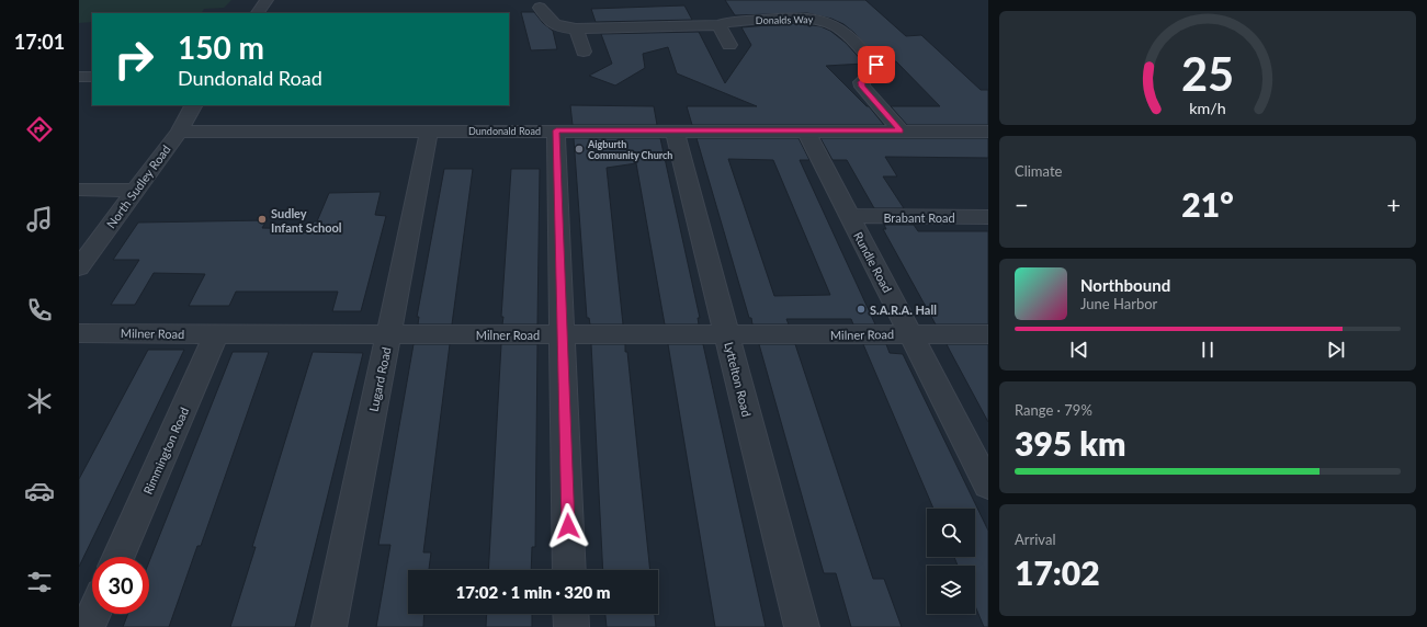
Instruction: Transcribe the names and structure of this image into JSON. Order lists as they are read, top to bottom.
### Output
{
  "streets": {
    "street": [
      "Donalds Way",
      "Dundonald Road",
      "North Sudley Road",
      "Brabant Road",
      "Rundle Road",
      "Milner Road",
      "Lugard Road",
      "Lyttelton Road",
      "Rimmington Road"
    ]
  },
  "crossings": [
    ["Donalds Way", "Dundonald Road"],
    ["Dundonald Road", "North Sudley Road"],
    ["Dundonald Road", "Rundle Road"],
    ["Dundonald Road", "Lugard Road"],
    ["Dundonald Road", "Lyttelton Road"],
    ["Brabant Road", "Rundle Road"],
    ["Rundle Road", "Milner Road"],
    ["Milner Road", "Lugard Road"],
    ["Milner Road", "Lyttelton Road"],
    ["Milner Road", "Rimmington Road"]
  ],
  "places": ["Aigburth Community Church", "Sudley Infant School", "S.A.R.A. Hall"],
  "page": {
    "tabs": "17:01",
    "turn": ["150 m", "Dundonald Road"],
    "tile": [
      "Climate",
      ["Range · 79%", "395 km"],
      ["Arrival", "17:02"]
    ],
    "heat": ["−", "21°", "+"],
    "song": ["Northbound", "June Harbor"],
    "limit": "30",
    "trip": "17:02 · 1 min · 320 m",
    "gauge": ["25", "km/h"]
  }
}
